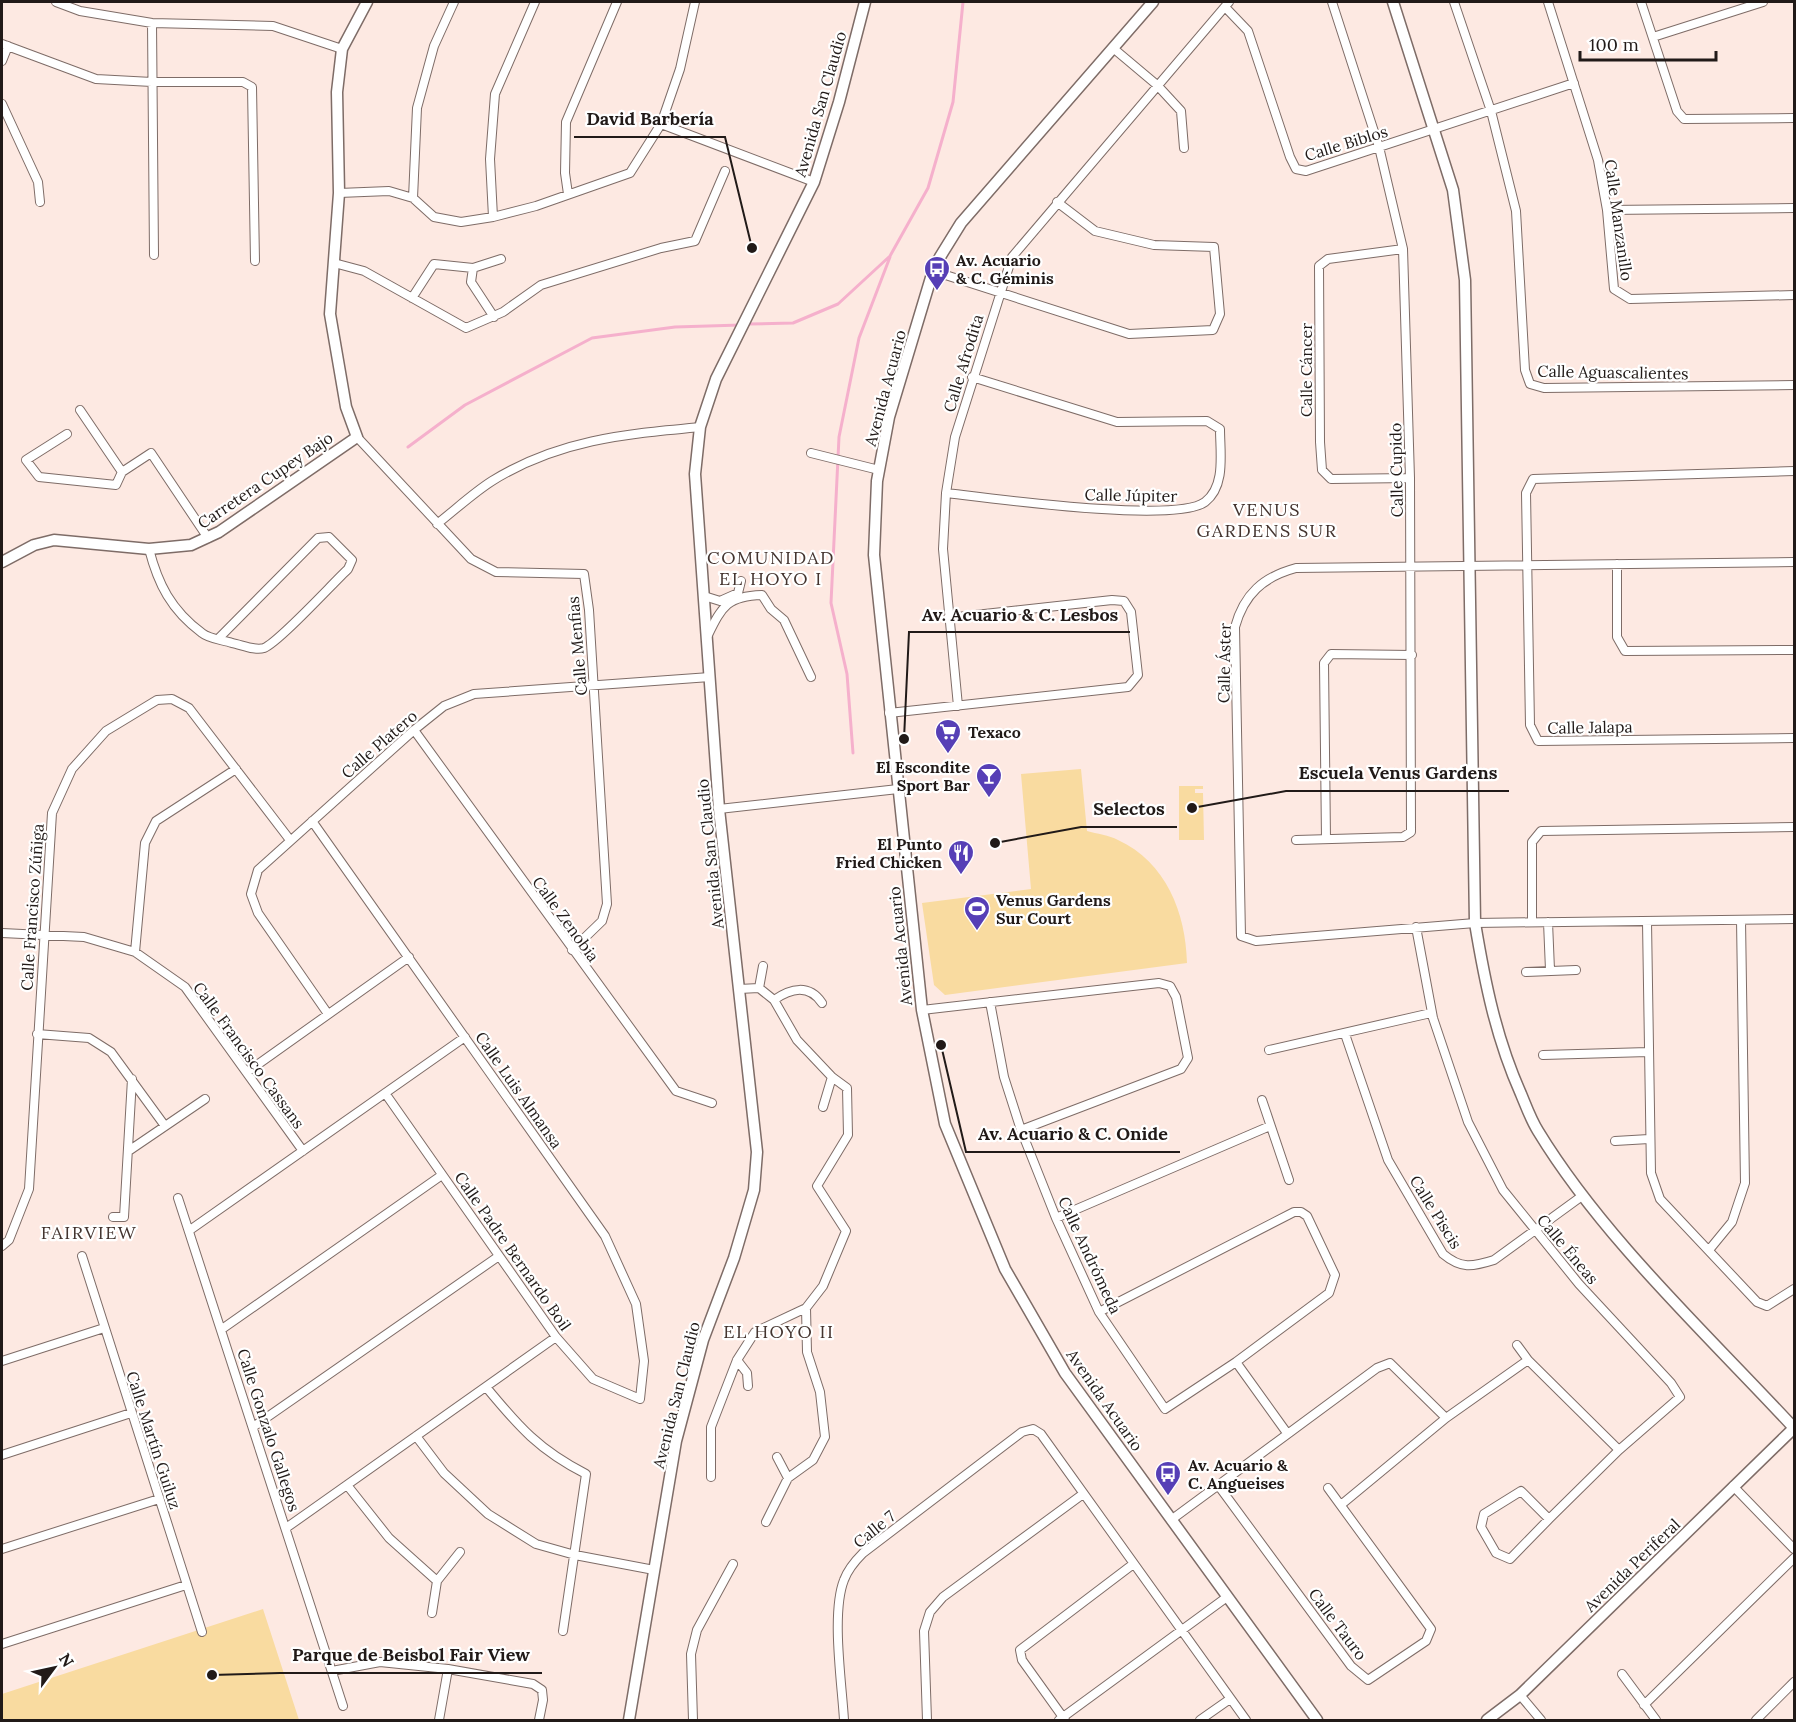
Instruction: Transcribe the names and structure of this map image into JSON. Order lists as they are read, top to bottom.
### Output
{
  "streets": {
    "street": [
      "Avenida San Claudio",
      "Calle Biblos",
      "Calle Manzanillo",
      "Calle Afrodita",
      "Calle Cáncer",
      "Calle Aguascalientes",
      "Avenida Acuario",
      "Calle Cupido",
      "Carretera Cupey Bajo",
      "Calle Júpiter",
      "Calle Menfias",
      "Calle Áster",
      "Calle Jalapa",
      "Calle Platero",
      "Calle Francisco Zúñiga",
      "Calle Zenobia",
      "Calle Francisco Cassans",
      "Calle Luis Almansa",
      "Calle Piscis",
      "Calle Éneas",
      "Calle Padre Bernardo Boil",
      "Calle Andrómeda",
      "Calle Gonzalo Gallegos",
      "Calle Martín Guiluz",
      "Calle 7",
      "Avenida Periferal",
      "Calle Tauro"
    ]
  },
  "crossings": [
    ["Avenida San Claudio", "Calle Platero"],
    ["Calle Biblos", "Calle Manzanillo"],
    ["Calle Biblos", "Calle Afrodita"],
    ["Calle Biblos", "Calle Aguascalientes"],
    ["Calle Biblos", "Calle Cupido"],
    ["Calle Afrodita", "Calle Júpiter"],
    ["Calle Cáncer", "Calle Cupido"],
    ["Calle Cupido", "Calle Áster"],
    ["Carretera Cupey Bajo", "Calle Menfias"],
    ["Calle Menfias", "Calle Platero"],
    ["Calle Menfias", "Calle Zenobia"],
    ["Calle Áster", "Calle Jalapa"],
    ["Calle Áster", "Calle Éneas"],
    ["Calle Platero", "Calle Francisco Zúñiga"],
    ["Calle Platero", "Calle Zenobia"],
    ["Calle Platero", "Calle Luis Almansa"],
    ["Calle Francisco Zúñiga", "Calle Francisco Cassans"],
    ["Calle Luis Almansa", "Calle Padre Bernardo Boil"],
    ["Calle Piscis", "Calle Éneas"]
  ],
  "districts": [
    "VENUS GARDENS SUR",
    "COMUNIDAD EL HOYO I",
    "FAIRVIEW",
    "EL HOYO II"
  ],
  "places": {
    "other": [
      "David Barbería",
      "Av. Acuario & C. Lesbos",
      "Escuela Venus Gardens",
      "Selectos",
      "Av. Acuario & C. Onide",
      "Parque de Beisbol Fair View"
    ],
    "bus stop": ["Av. Acuario & C. Géminis", "Av. Acuario & C. Angueises"],
    "supermarket": ["Texaco"],
    "bar": ["El Escondite Sport Bar"],
    "restaurant": ["El Punto Fried Chicken"],
    "sports": ["Venus Gardens Sur Court"]
  },
  "scale_bar": "100 m",
  "north": "top right"
}
